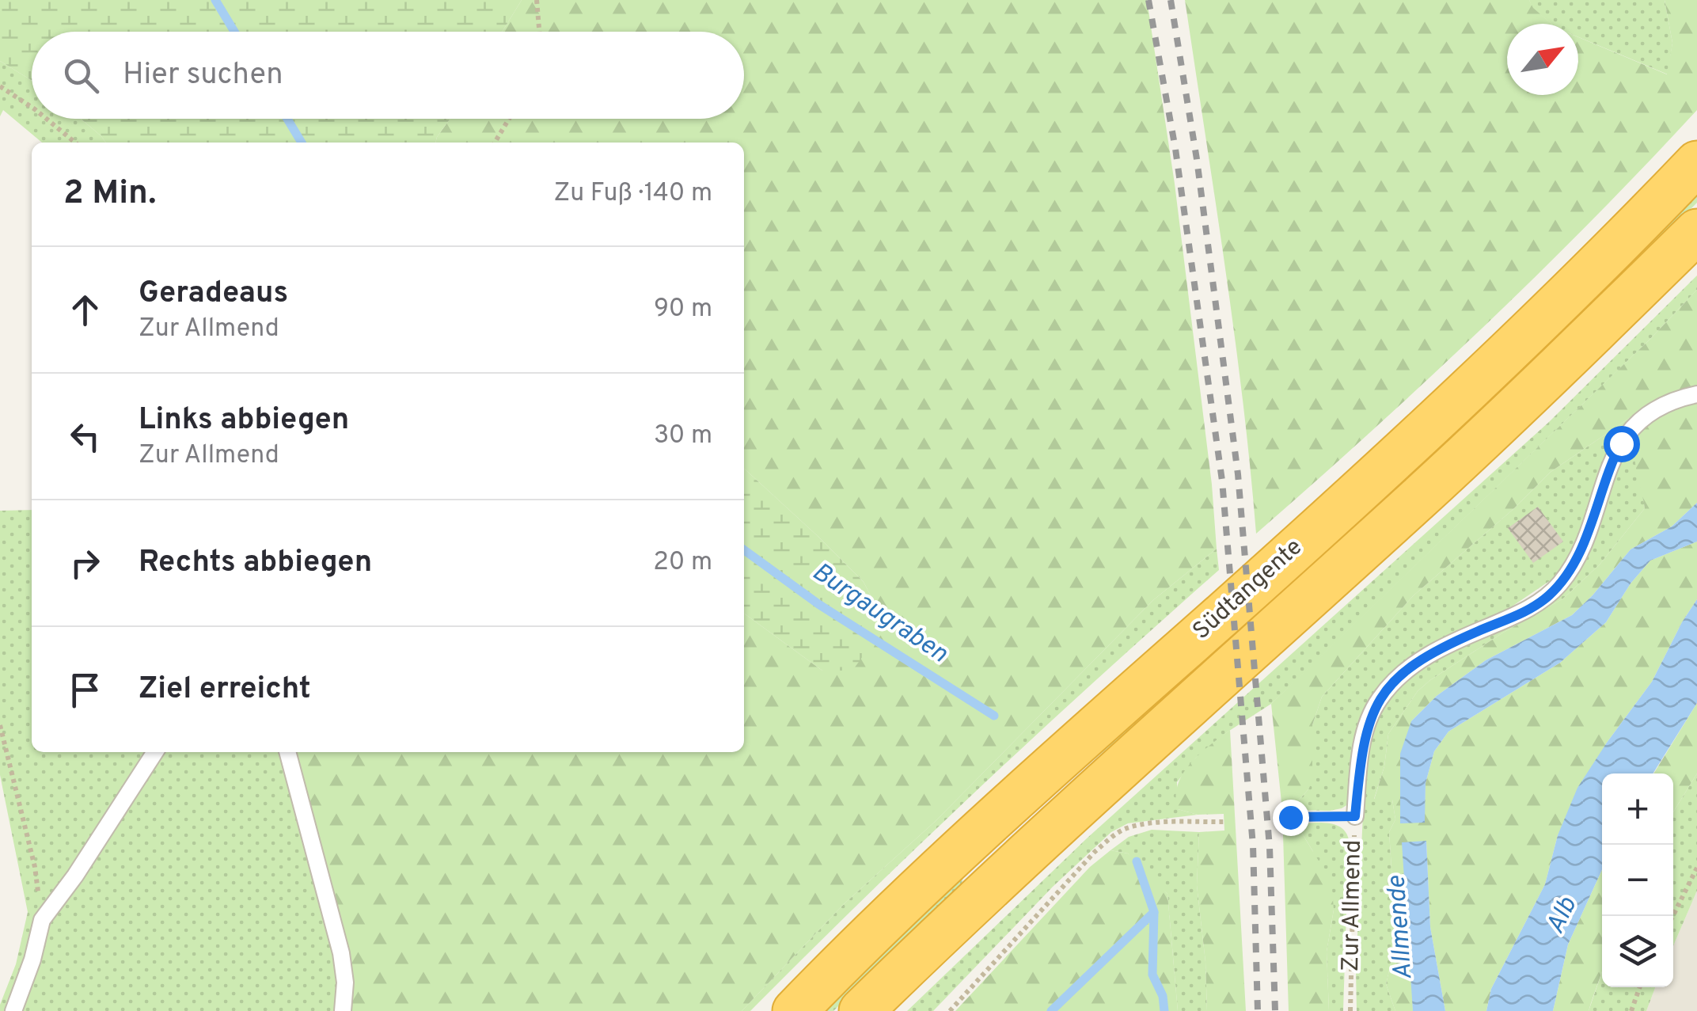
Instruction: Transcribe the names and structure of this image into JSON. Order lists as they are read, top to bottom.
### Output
{
  "streets": {
    "highway": ["Südtangente"],
    "lane": ["Zur Allmend"]
  },
  "water": ["Burgaugraben", "Alb", "Allmende"],
  "north": "top right",
  "page": {
    "search": "Hier suchen",
    "heading": ["2 Min.", "Zu Fuß · 140 m"],
    "list": [
      ["Geradeaus", "Zur Allmend", "90 m"],
      ["Links abbiegen", "Zur Allmend", "30 m"],
      ["Rechts abbiegen", "20 m"],
      "Ziel erreicht"
    ],
    "map_buttons": ["+", "−"]
  }
}
